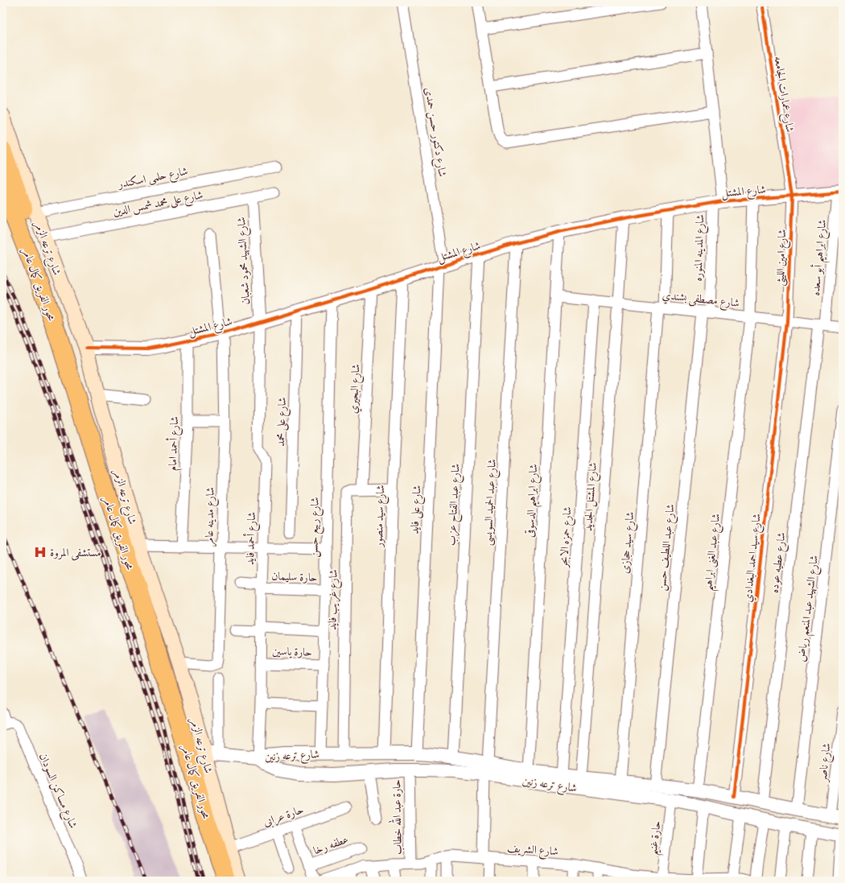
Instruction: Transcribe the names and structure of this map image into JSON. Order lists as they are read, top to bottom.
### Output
{
  "streets": {
    "highway": ["محور الفريق كمال عامر"],
    "main road": ["شارع ترعه الزمر"],
    "street": [
      "شارع عمارات الجامعه",
      "شارع دكتور حسن حمدى",
      "شارع حلمى اسكندر",
      "شارع المشتل",
      "شارع على محمد شمس الدين",
      "شارع المدينه المنوره",
      "شارع امين الليثى",
      "شارع ابراهيم أبو سعده",
      "شارع الشهيد محمود شعبان",
      "شارع مصطفى بشندي",
      "شارع البحيري",
      "شارع على محمد",
      "شارع أحمد امام",
      "شارع المشتل الجديد",
      "شارع ابراهيم الدسوقى",
      "شارع عبد الحميد السويسى",
      "شارع عبد الفتاح عزب",
      "شارع على فايد",
      "شارع سيد منصور",
      "شارع مدينه عامر",
      "شارع ربيع حسن",
      "شارع حمزه الابحر",
      "شارع أحمد فايد",
      "شارع سيد حجازى",
      "شارع عبد اللطيف حسن",
      "شارع عبد الغنى ابراهيم",
      "شارع سيد احمد البغدادي",
      "شارع عطيه عوده",
      "حارة سليمان",
      "شارع غريب فايد",
      "شارع الشهيد عبد المنعم رياض",
      "حارة ياسين",
      "شارع ترعه زنين",
      "شارع ناصر",
      "شارع مساكن السودان",
      "حارة عرابى",
      "حارة عبد الله خطاب",
      "حارة غنيم",
      "عطفه رخا",
      "شارع الشريف"
    ]
  },
  "crossings": [
    ["شارع عمارات الجامعه", "شارع المشتل"],
    ["شارع عمارات الجامعه", "شارع امين الليثى"],
    ["شارع دكتور حسن حمدى", "شارع المشتل"],
    ["شارع دكتور حسن حمدى", "شارع على فايد"],
    ["شارع حلمى اسكندر", "شارع ترعه الزمر"],
    ["شارع المشتل", "شارع ترعه الزمر"],
    ["شارع المشتل", "شارع المدينه المنوره"],
    ["شارع المشتل", "شارع امين الليثى"],
    ["شارع المشتل", "شارع ابراهيم أبو سعده"],
    ["شارع المشتل", "شارع الشهيد محمود شعبان"],
    ["شارع المشتل", "شارع البحيري"],
    ["شارع المشتل", "شارع على محمد"],
    ["شارع المشتل", "شارع أحمد امام"],
    ["شارع المشتل", "شارع المشتل الجديد"],
    ["شارع المشتل", "شارع ابراهيم الدسوقى"],
    ["شارع المشتل", "شارع عبد الحميد السويسى"],
    ["شارع المشتل", "شارع عبد الفتاح عزب"],
    ["شارع المشتل", "شارع على فايد"],
    ["شارع المشتل", "شارع سيد منصور"],
    ["شارع المشتل", "شارع مدينه عامر"],
    ["شارع المشتل", "شارع ربيع حسن"],
    ["شارع المشتل", "شارع أحمد فايد"],
    ["شارع المشتل", "شارع سيد حجازى"],
    ["شارع المشتل", "شارع عبد الغنى ابراهيم"],
    ["شارع على محمد شمس الدين", "شارع ترعه الزمر"],
    ["شارع على محمد شمس الدين", "شارع الشهيد محمود شعبان"],
    ["شارع ترعه الزمر", "شارع مدينه عامر"],
    ["شارع ترعه الزمر", "شارع ترعه زنين"],
    ["شارع ترعه الزمر", "حارة عرابى"],
    ["شارع المدينه المنوره", "شارع مصطفى بشندي"],
    ["شارع المدينه المنوره", "شارع عبد اللطيف حسن"],
    ["شارع امين الليثى", "شارع مصطفى بشندي"],
    ["شارع امين الليثى", "شارع سيد احمد البغدادي"],
    ["شارع ابراهيم أبو سعده", "شارع مصطفى بشندي"],
    ["شارع ابراهيم أبو سعده", "شارع عطيه عوده"],
    ["شارع الشهيد محمود شعبان", "شارع أحمد فايد"],
    ["شارع مصطفى بشندي", "شارع المشتل الجديد"],
    ["شارع مصطفى بشندي", "شارع ابراهيم الدسوقى"],
    ["شارع مصطفى بشندي", "شارع حمزه الابحر"],
    ["شارع مصطفى بشندي", "شارع سيد حجازى"],
    ["شارع مصطفى بشندي", "شارع عبد اللطيف حسن"],
    ["شارع مصطفى بشندي", "شارع عبد الغنى ابراهيم"],
    ["شارع مصطفى بشندي", "شارع سيد احمد البغدادي"],
    ["شارع مصطفى بشندي", "شارع عطيه عوده"],
    ["شارع البحيري", "شارع غريب فايد"],
    ["شارع المشتل الجديد", "شارع ترعه زنين"],
    ["شارع ابراهيم الدسوقى", "شارع ترعه زنين"],
    ["شارع عبد الحميد السويسى", "شارع ترعه زنين"],
    ["شارع عبد الحميد السويسى", "شارع الشريف"],
    ["شارع عبد الفتاح عزب", "شارع ترعه زنين"],
    ["شارع على فايد", "شارع ترعه زنين"],
    ["شارع سيد منصور", "شارع غريب فايد"],
    ["شارع سيد منصور", "شارع ترعه زنين"],
    ["شارع ربيع حسن", "حارة سليمان"],
    ["شارع ربيع حسن", "حارة ياسين"],
    ["شارع ربيع حسن", "شارع ترعه زنين"],
    ["شارع حمزه الابحر", "شارع ترعه زنين"],
    ["شارع أحمد فايد", "حارة سليمان"],
    ["شارع أحمد فايد", "حارة ياسين"],
    ["شارع أحمد فايد", "شارع ترعه زنين"],
    ["شارع سيد حجازى", "شارع ترعه زنين"],
    ["شارع عبد اللطيف حسن", "شارع ترعه زنين"],
    ["شارع عبد الغنى ابراهيم", "شارع ترعه زنين"],
    ["شارع سيد احمد البغدادي", "شارع ترعه زنين"],
    ["شارع عطيه عوده", "شارع ترعه زنين"],
    ["شارع غريب فايد", "شارع ترعه زنين"],
    ["شارع الشهيد عبد المنعم رياض", "شارع ترعه زنين"],
    ["شارع ترعه زنين", "شارع ناصر"],
    ["شارع ترعه زنين", "حارة عبد الله خطاب"],
    ["شارع ترعه زنين", "حارة غنيم"],
    ["حارة عبد الله خطاب", "شارع الشريف"],
    ["حارة غنيم", "شارع الشريف"]
  ],
  "places": {
    "hospital": ["مستشفى المروة"]
  }
}
